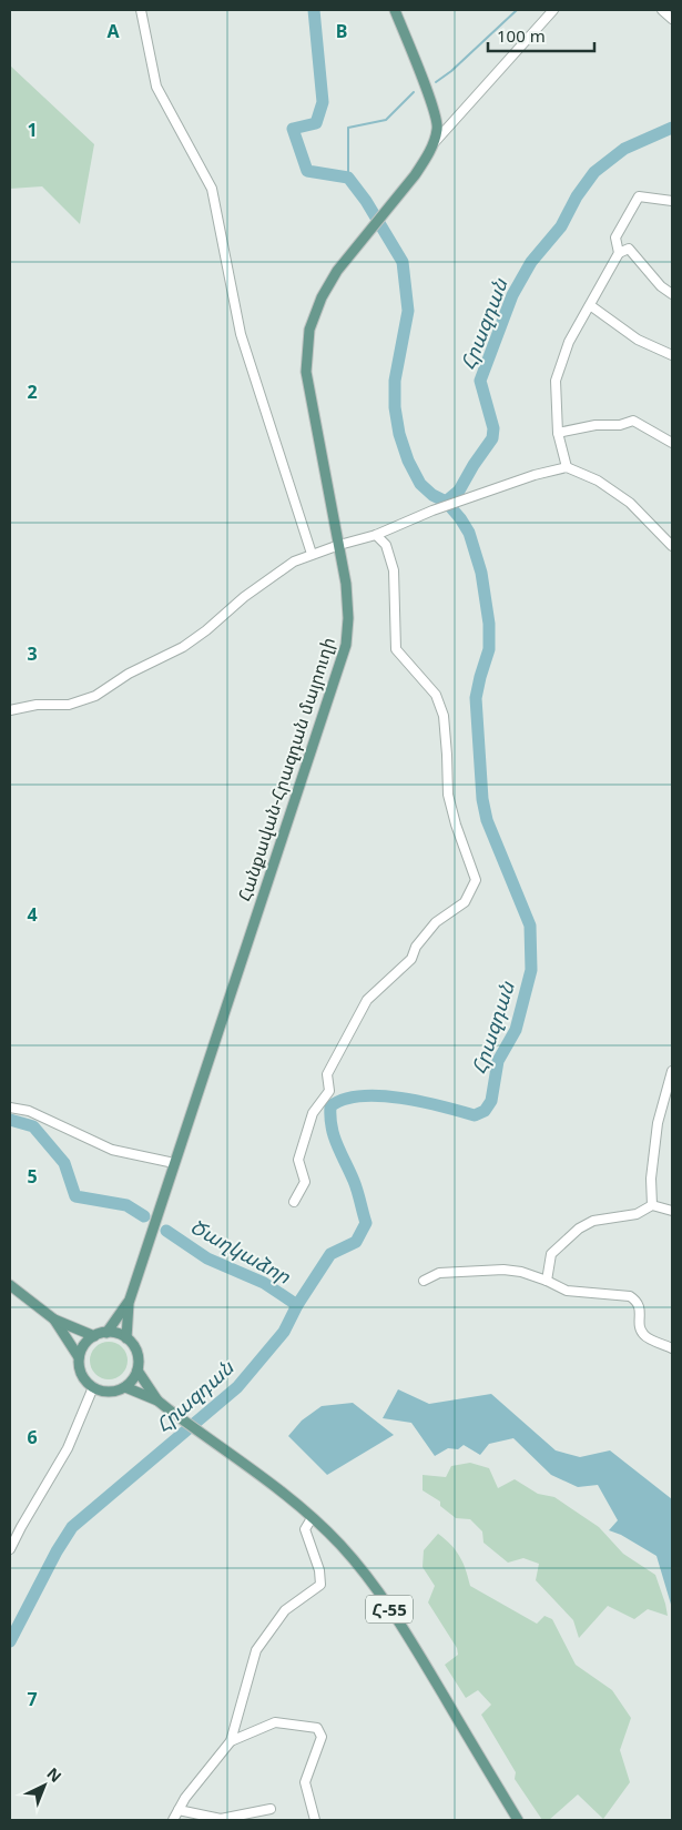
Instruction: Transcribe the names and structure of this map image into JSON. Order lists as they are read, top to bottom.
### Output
{
  "streets": {
    "main road": ["Հանքավան-Հրազդան մայրուղի", "Հ-55"]
  },
  "crossings": [
    ["Հանքավան-Հրազդան մայրուղի", "Հ-55"]
  ],
  "water": ["Հրազդան", "Ծաղկաձոր"],
  "scale_bar": "100 m",
  "north": "top right",
  "grid": {
    "columns": ["A", "B"],
    "rows": [
      "1",
      "2",
      "3",
      "4",
      "5",
      "6",
      "7"
    ]
  }
}
